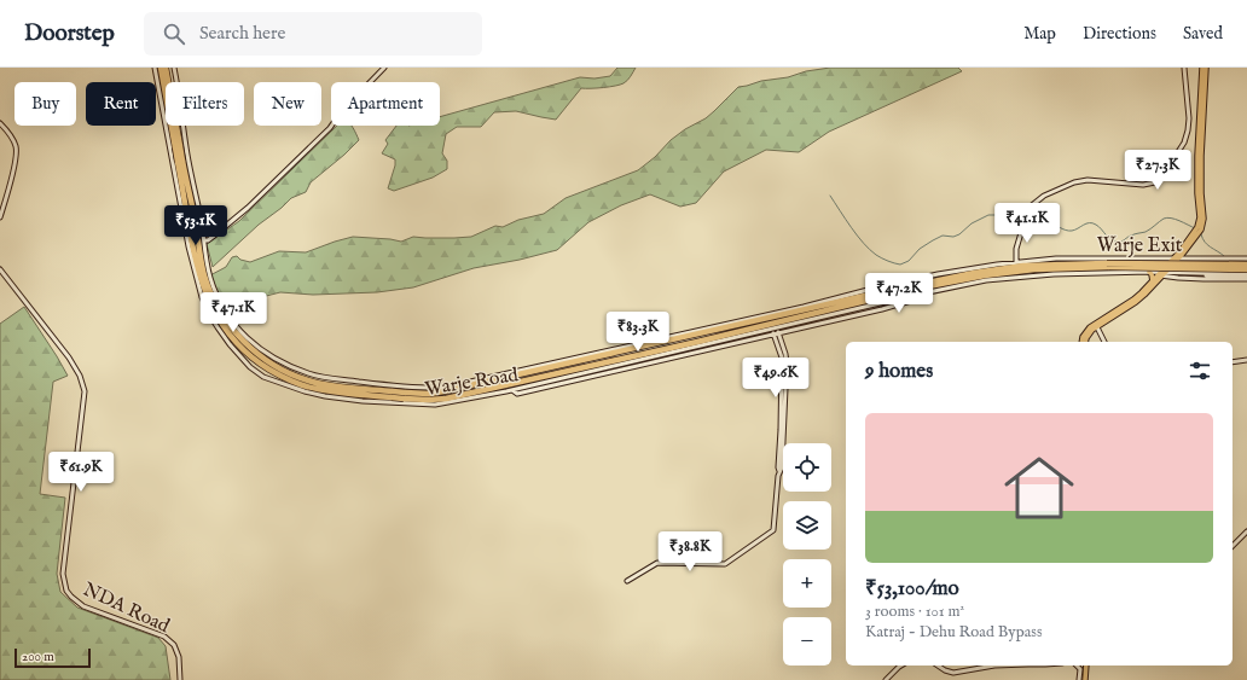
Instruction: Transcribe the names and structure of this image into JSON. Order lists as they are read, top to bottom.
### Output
{
  "streets": {
    "street": ["Warje Exit", "Warje Road", "NDA Road"]
  },
  "crossings": [
    ["Warje Exit", "Warje Road"]
  ],
  "scale_bar": "200 m",
  "page": {
    "header": "Doorstep",
    "search": "Search here",
    "nav": ["Map", "Directions", "Saved"],
    "chip": [
      "Buy",
      "Rent",
      "Filters",
      "New",
      "Apartment"
    ],
    "price": [
      "₹27.3K",
      "₹41.1K",
      "₹53.1K",
      "₹47.2K",
      "₹47.1K",
      "₹83.3K",
      "₹49.6K",
      "₹61.9K",
      "₹38.8K"
    ],
    "heading": "9 homes",
    "list": [
      {
        "name": "₹53,100/mo",
        "note": "3 rooms · 101 m² · Katraj - Dehu Road Bypass"
      }
    ],
    "map_buttons": ["+", "−"],
    "scale": "200 m"
  }
}
